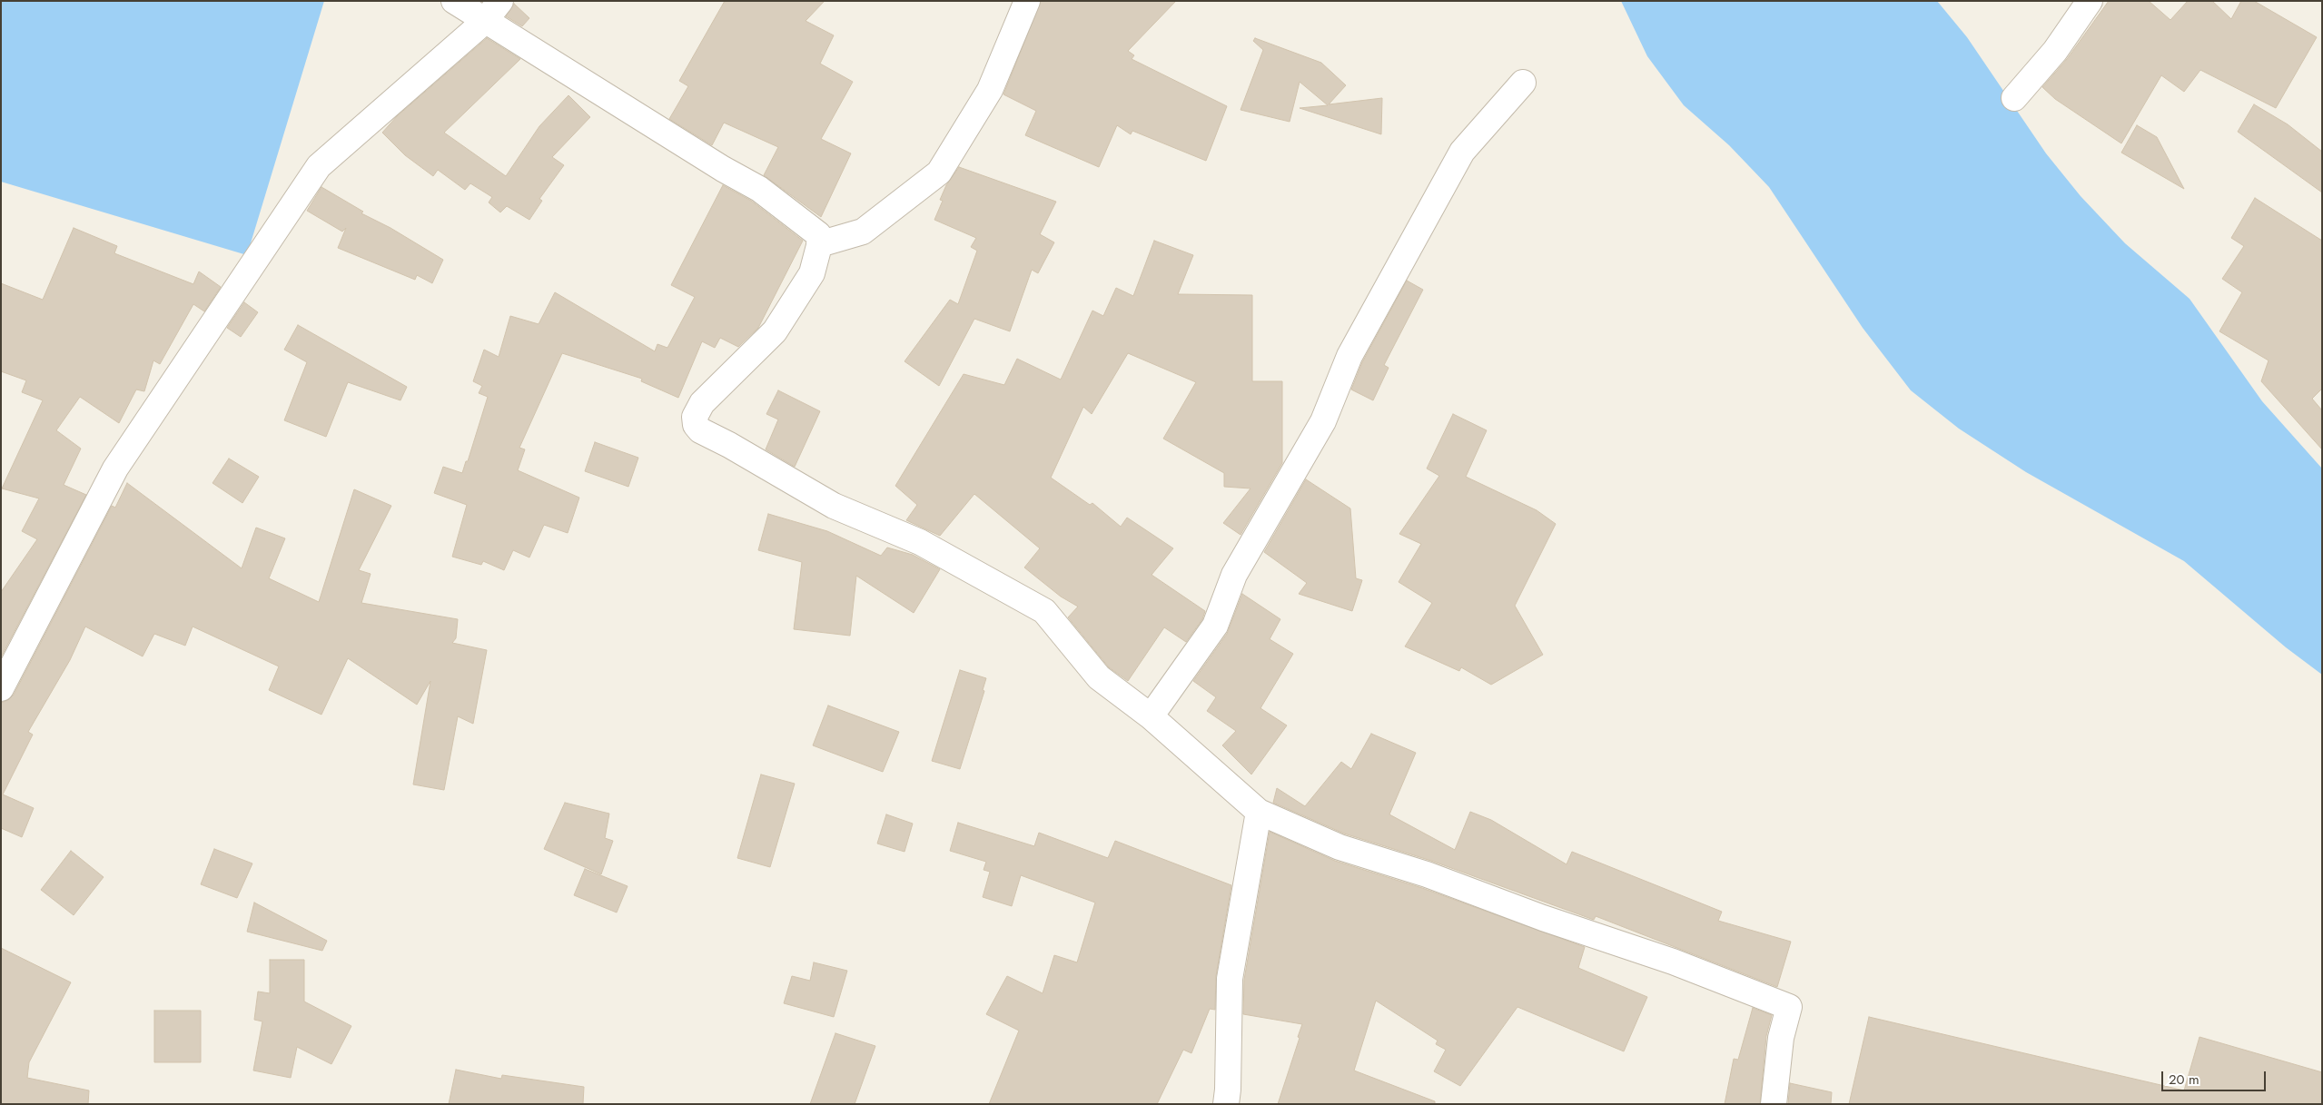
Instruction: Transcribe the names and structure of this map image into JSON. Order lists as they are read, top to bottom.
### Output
{
  "scale_bar": "20 m"
}
